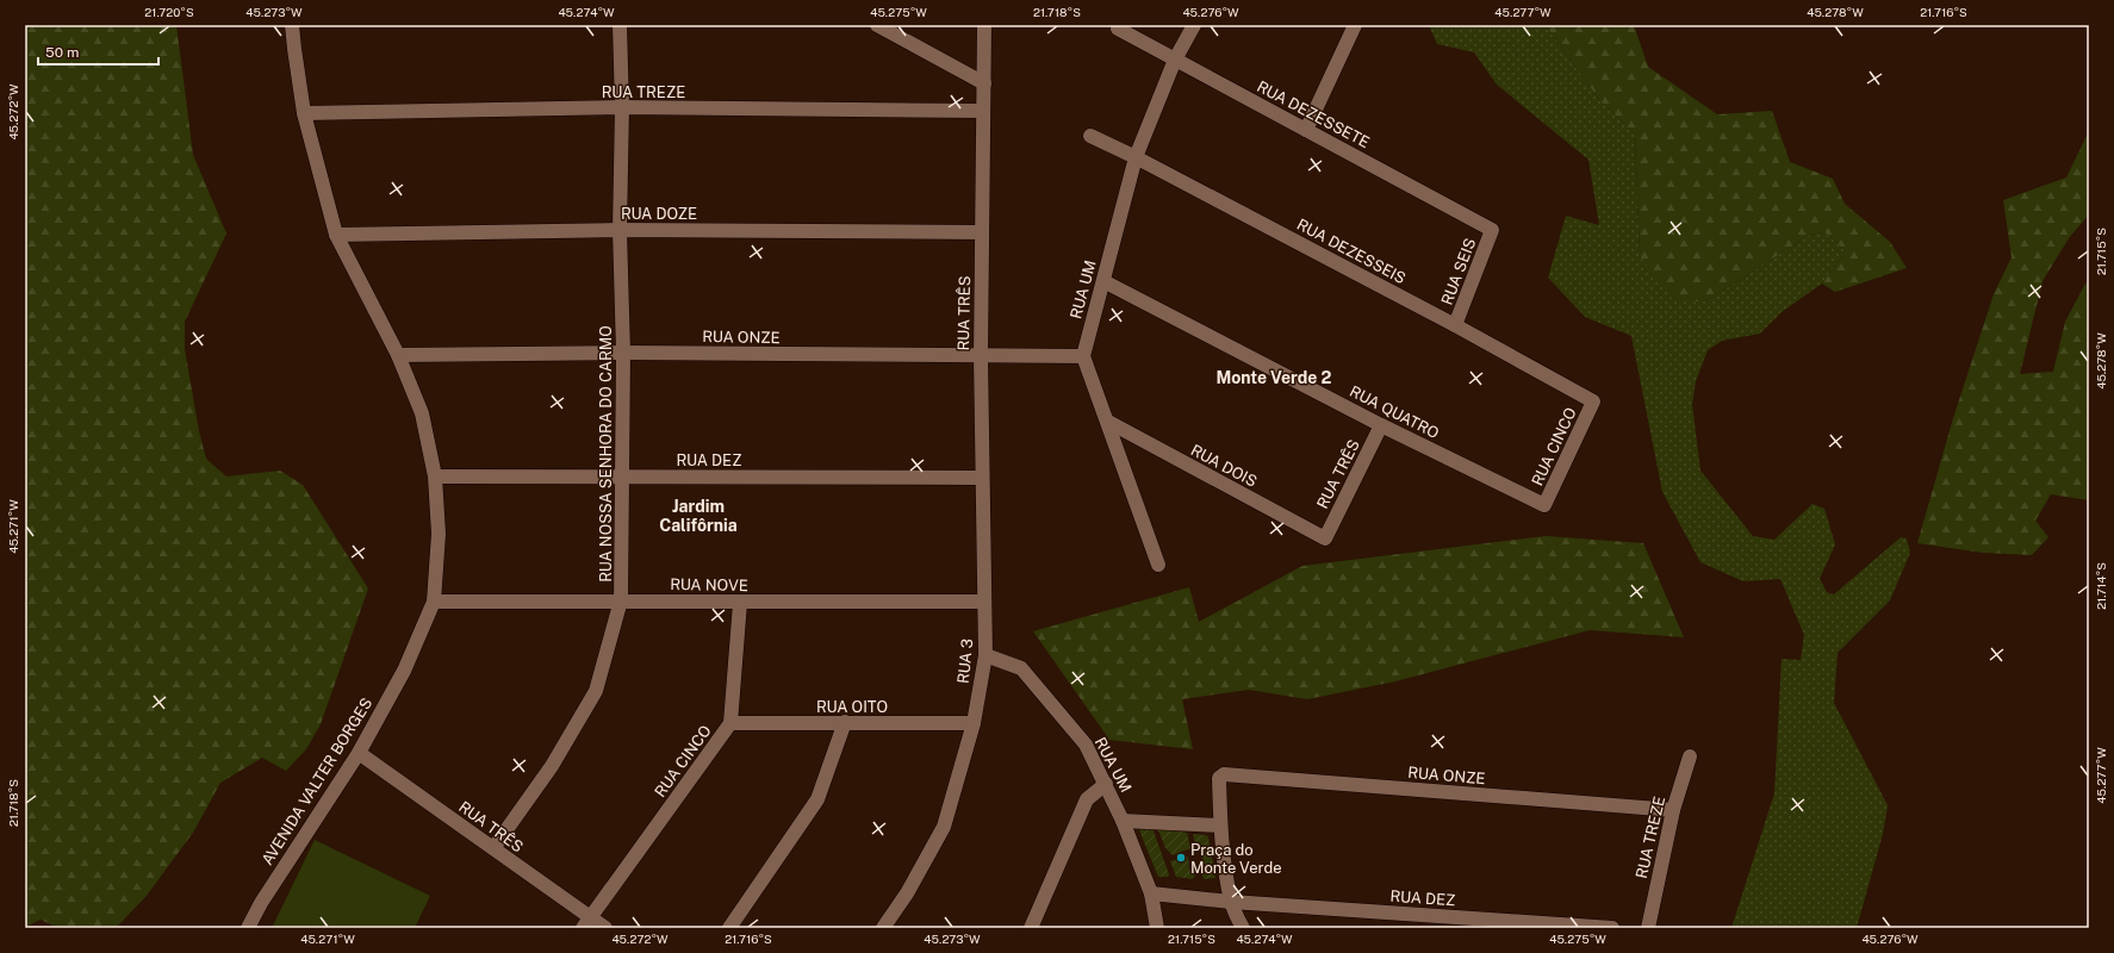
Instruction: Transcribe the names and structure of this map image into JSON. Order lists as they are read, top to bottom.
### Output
{
  "streets": {
    "street": [
      "RUA TREZE",
      "RUA DEZESSETE",
      "RUA DOZE",
      "RUA DEZESSEIS",
      "RUA SEIS",
      "RUA UM",
      "RUA TRÊS",
      "RUA ONZE",
      "RUA QUATRO",
      "RUA CINCO",
      "RUA NOSSA SENHORA DO CARMO",
      "RUA DEZ",
      "RUA DOIS",
      "RUA NOVE",
      "RUA 3",
      "RUA OITO",
      "AVENIDA VALTER BORGES"
    ]
  },
  "crossings": [
    ["RUA TREZE", "RUA TRÊS"],
    ["RUA TREZE", "RUA ONZE"],
    ["RUA TREZE", "RUA NOSSA SENHORA DO CARMO"],
    ["RUA TREZE", "AVENIDA VALTER BORGES"],
    ["RUA DEZESSETE", "RUA SEIS"],
    ["RUA DEZESSETE", "RUA UM"],
    ["RUA DOZE", "RUA TRÊS"],
    ["RUA DOZE", "RUA NOSSA SENHORA DO CARMO"],
    ["RUA DOZE", "AVENIDA VALTER BORGES"],
    ["RUA DEZESSEIS", "RUA SEIS"],
    ["RUA DEZESSEIS", "RUA UM"],
    ["RUA DEZESSEIS", "RUA CINCO"],
    ["RUA UM", "RUA ONZE"],
    ["RUA UM", "RUA QUATRO"],
    ["RUA UM", "RUA DEZ"],
    ["RUA UM", "RUA 3"],
    ["RUA TRÊS", "RUA ONZE"],
    ["RUA TRÊS", "RUA QUATRO"],
    ["RUA TRÊS", "RUA CINCO"],
    ["RUA TRÊS", "RUA NOSSA SENHORA DO CARMO"],
    ["RUA TRÊS", "RUA DEZ"],
    ["RUA TRÊS", "RUA DOIS"],
    ["RUA TRÊS", "RUA NOVE"],
    ["RUA TRÊS", "RUA 3"],
    ["RUA TRÊS", "AVENIDA VALTER BORGES"],
    ["RUA ONZE", "RUA NOSSA SENHORA DO CARMO"],
    ["RUA ONZE", "AVENIDA VALTER BORGES"],
    ["RUA QUATRO", "RUA CINCO"],
    ["RUA CINCO", "RUA NOVE"],
    ["RUA CINCO", "RUA OITO"],
    ["RUA NOSSA SENHORA DO CARMO", "RUA DEZ"],
    ["RUA NOSSA SENHORA DO CARMO", "RUA NOVE"],
    ["RUA DEZ", "AVENIDA VALTER BORGES"],
    ["RUA NOVE", "RUA 3"],
    ["RUA NOVE", "AVENIDA VALTER BORGES"],
    ["RUA 3", "RUA OITO"]
  ],
  "districts": ["Monte Verde 2", "Jardim Califôrnia"],
  "places": ["Praça do Monte Verde"],
  "scale_bar": "50 m",
  "coordinates": [
    "21.720°S",
    "45.273°W",
    "45.274°W",
    "45.275°W",
    "21.718°S",
    "45.276°W",
    "45.277°W",
    "45.278°W",
    "21.716°S",
    "45.272°W",
    "21.715°S",
    "45.271°W",
    "21.714°S"
  ]
}
